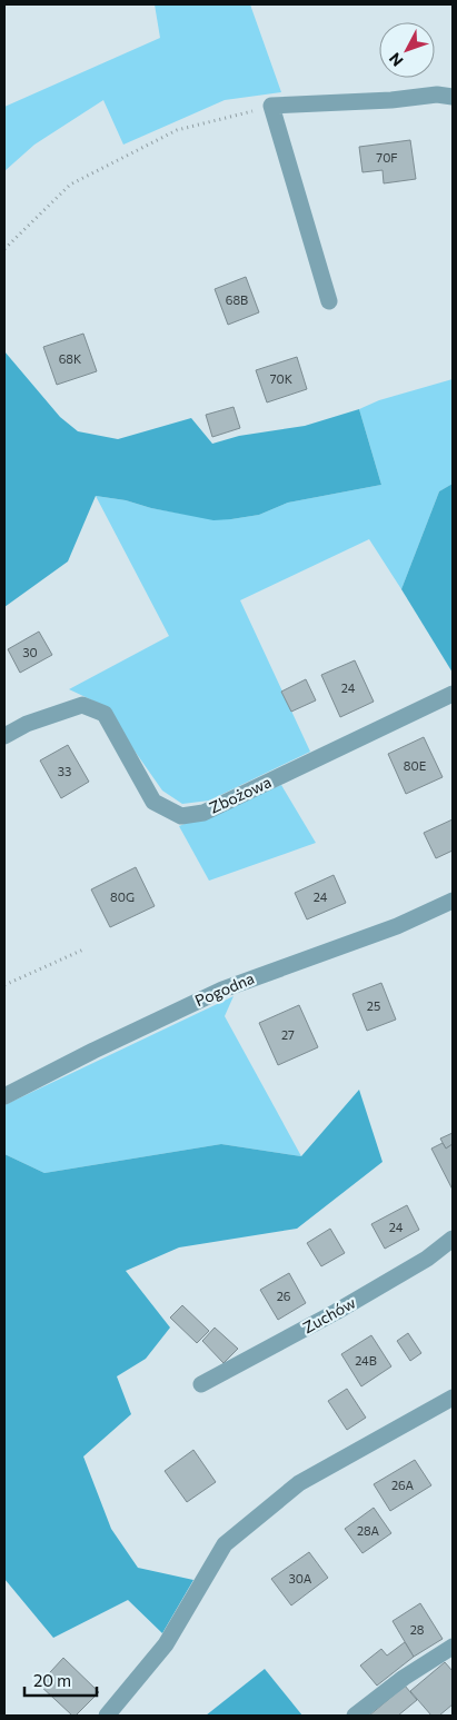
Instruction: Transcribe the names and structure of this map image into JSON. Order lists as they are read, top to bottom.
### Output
{
  "streets": {
    "street": ["Zbożowa", "Pogodna", "Zuchów"]
  },
  "house_numbers": [
    "70F",
    "68B",
    "68K",
    "70K",
    "30",
    "24",
    "80E",
    "33",
    "80G",
    "24",
    "25",
    "27",
    "24",
    "26",
    "24B",
    "26A",
    "28A",
    "30A",
    "28"
  ],
  "scale_bar": "20 m",
  "north": "bottom left"
}
